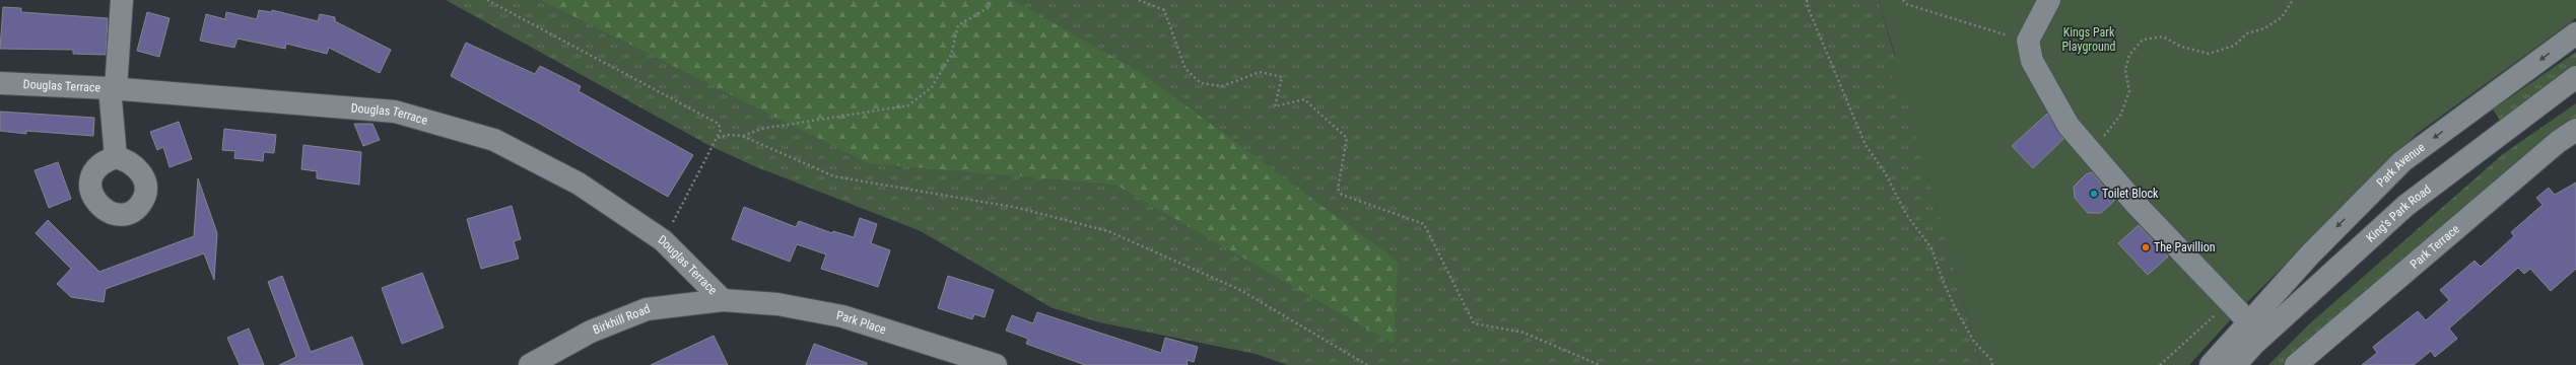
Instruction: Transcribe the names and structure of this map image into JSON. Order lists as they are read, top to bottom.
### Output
{
  "streets": {
    "street": [
      "Douglas Terrace",
      "Park Avenue",
      "King's Park Road",
      "Park Terrace",
      "Birkhill Road",
      "Park Place"
    ]
  },
  "crossings": [
    ["Douglas Terrace", "Birkhill Road"],
    ["Douglas Terrace", "Park Place"],
    ["Park Avenue", "King's Park Road"],
    ["Birkhill Road", "Park Place"]
  ],
  "one_way": ["Park Avenue"],
  "parks": ["Kings Park Playground"],
  "places": ["Toilet Block", "The Pavillion"]
}
